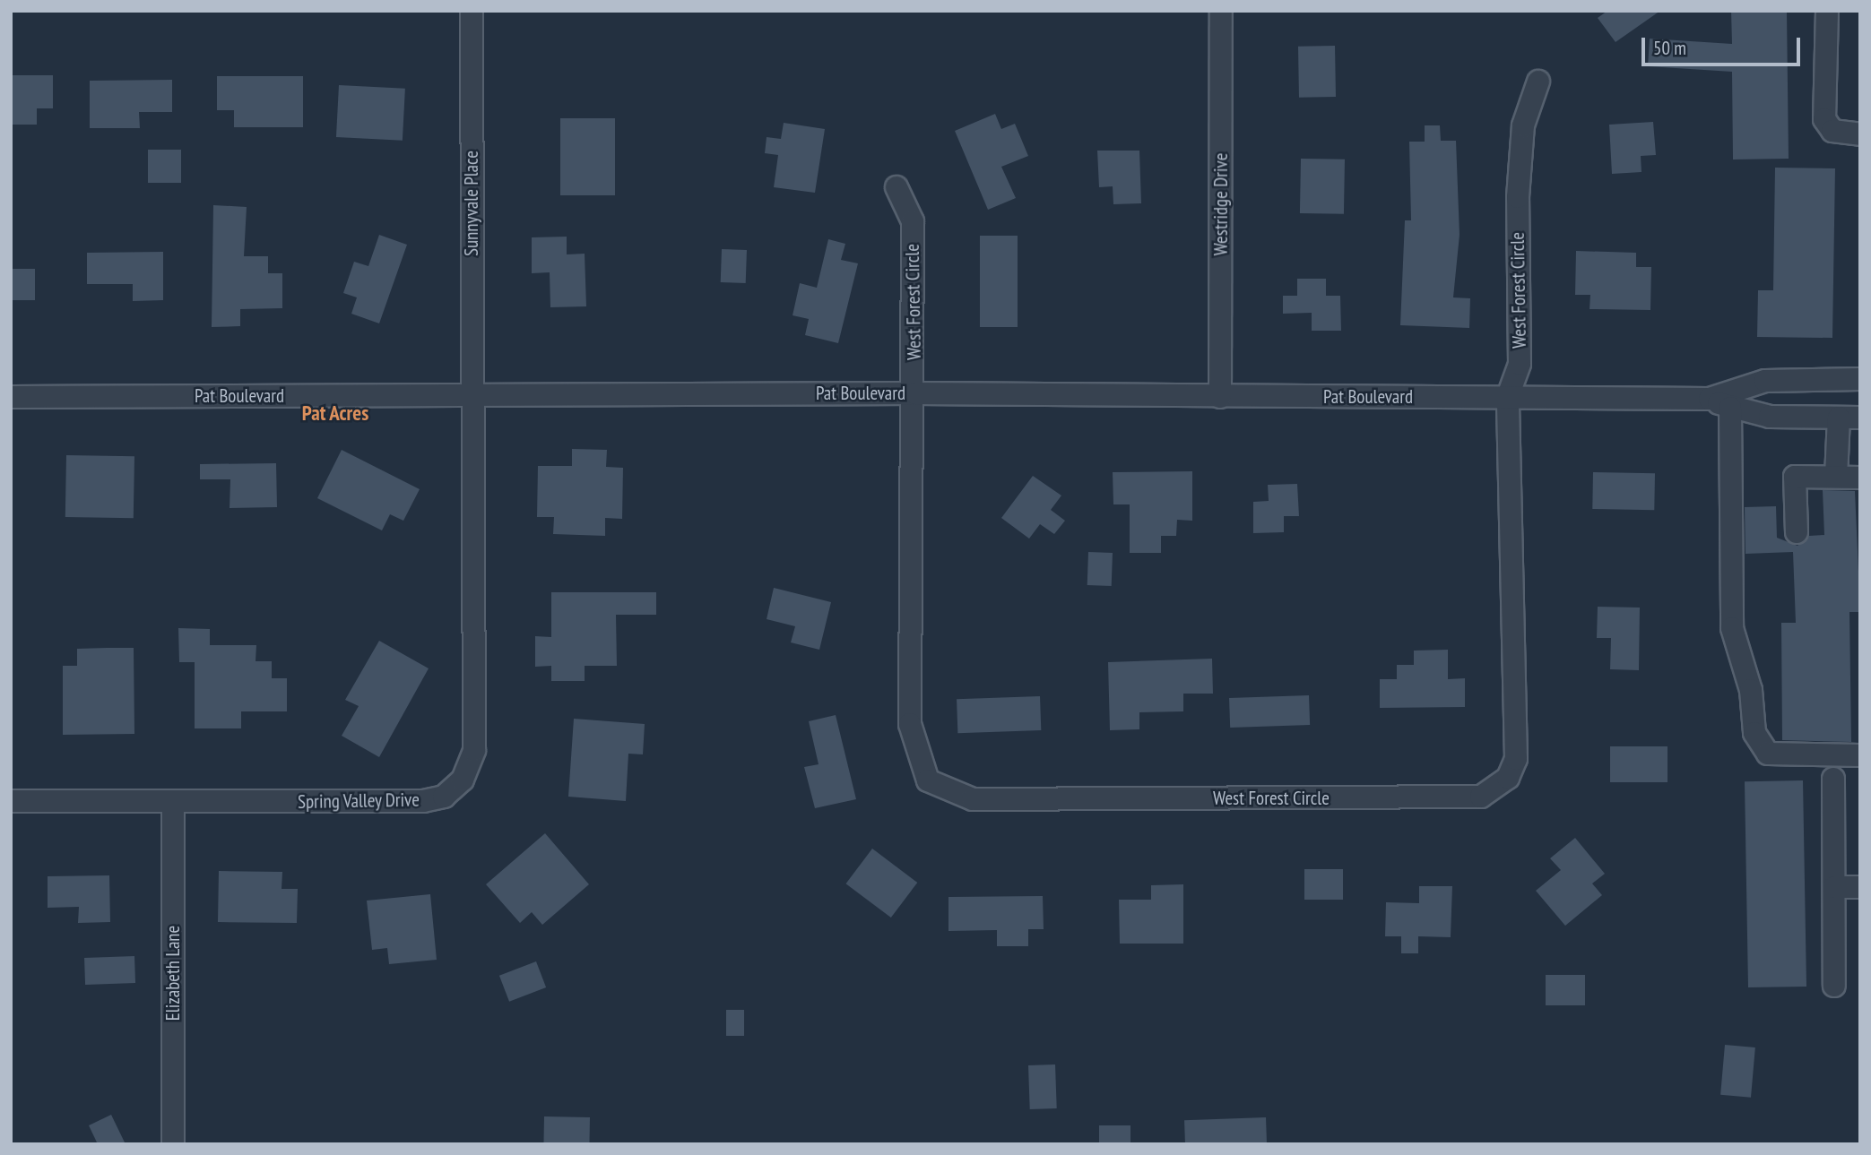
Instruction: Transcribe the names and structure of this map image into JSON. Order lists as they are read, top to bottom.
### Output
{
  "streets": {
    "street": [
      "Sunnyvale Place",
      "Westridge Drive",
      "West Forest Circle",
      "Pat Boulevard",
      "Spring Valley Drive",
      "Elizabeth Lane"
    ]
  },
  "crossings": [
    ["Sunnyvale Place", "Pat Boulevard"],
    ["Sunnyvale Place", "Spring Valley Drive"],
    ["Westridge Drive", "Pat Boulevard"],
    ["West Forest Circle", "Pat Boulevard"],
    ["Pat Boulevard", "Spring Valley Drive"],
    ["Spring Valley Drive", "Elizabeth Lane"]
  ],
  "districts": ["Pat Acres"],
  "scale_bar": "50 m"
}
